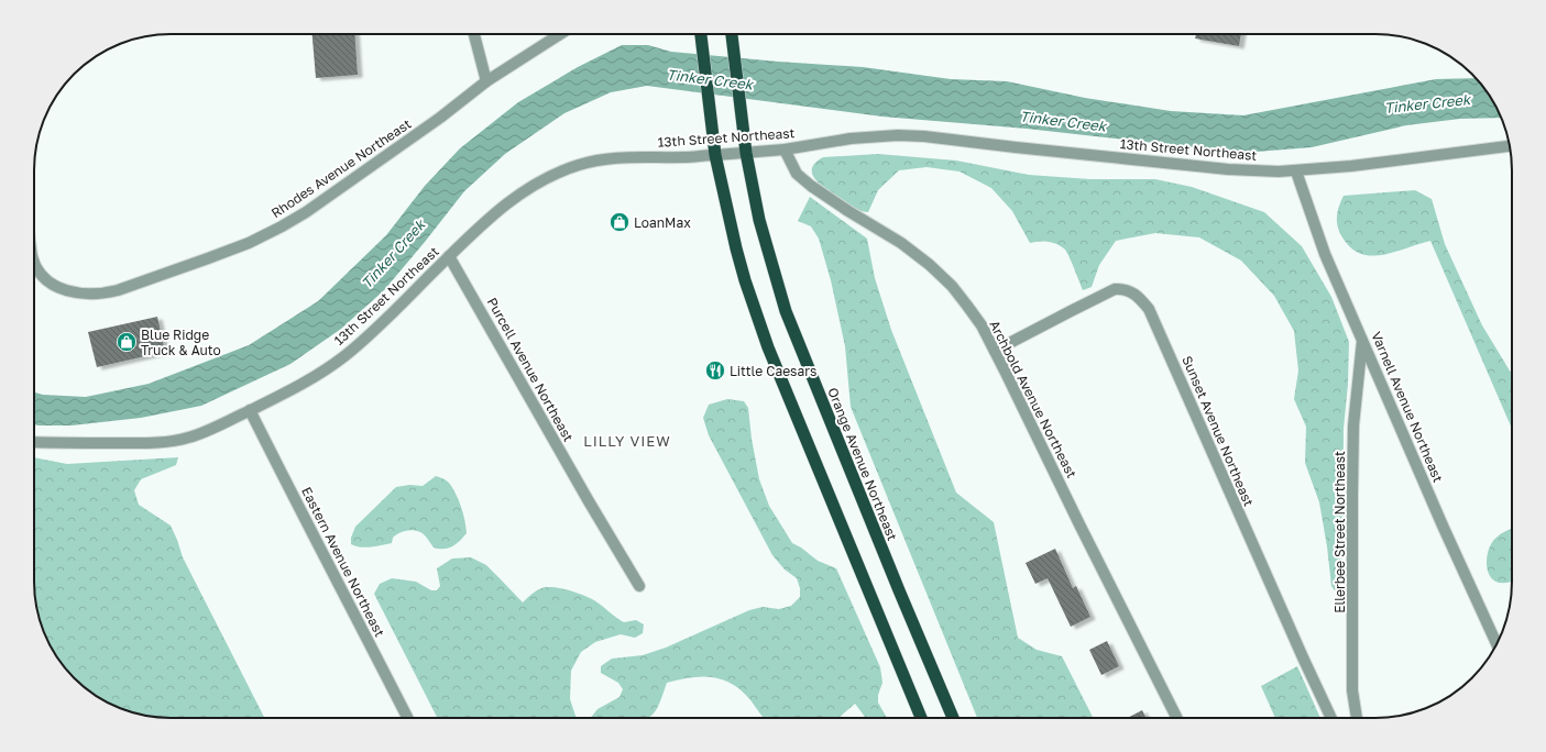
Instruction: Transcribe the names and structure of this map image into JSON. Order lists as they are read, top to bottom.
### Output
{
  "streets": {
    "highway": ["Orange Avenue Northeast"],
    "street": [
      "13th Street Northeast",
      "Rhodes Avenue Northeast",
      "Purcell Avenue Northeast",
      "Archbold Avenue Northeast",
      "Varnell Avenue Northeast",
      "Sunset Avenue Northeast",
      "Ellerbee Street Northeast",
      "Eastern Avenue Northeast"
    ]
  },
  "crossings": [
    ["13th Street Northeast", "Purcell Avenue Northeast"],
    ["13th Street Northeast", "Archbold Avenue Northeast"],
    ["13th Street Northeast", "Varnell Avenue Northeast"],
    ["13th Street Northeast", "Orange Avenue Northeast"],
    ["13th Street Northeast", "Eastern Avenue Northeast"],
    ["Archbold Avenue Northeast", "Sunset Avenue Northeast"],
    ["Varnell Avenue Northeast", "Ellerbee Street Northeast"]
  ],
  "districts": ["LILLY VIEW"],
  "water": ["Tinker Creek"],
  "places": {
    "shop": ["LoanMax", "Blue Ridge Truck & Auto"],
    "restaurant": ["Little Caesars"]
  }
}
